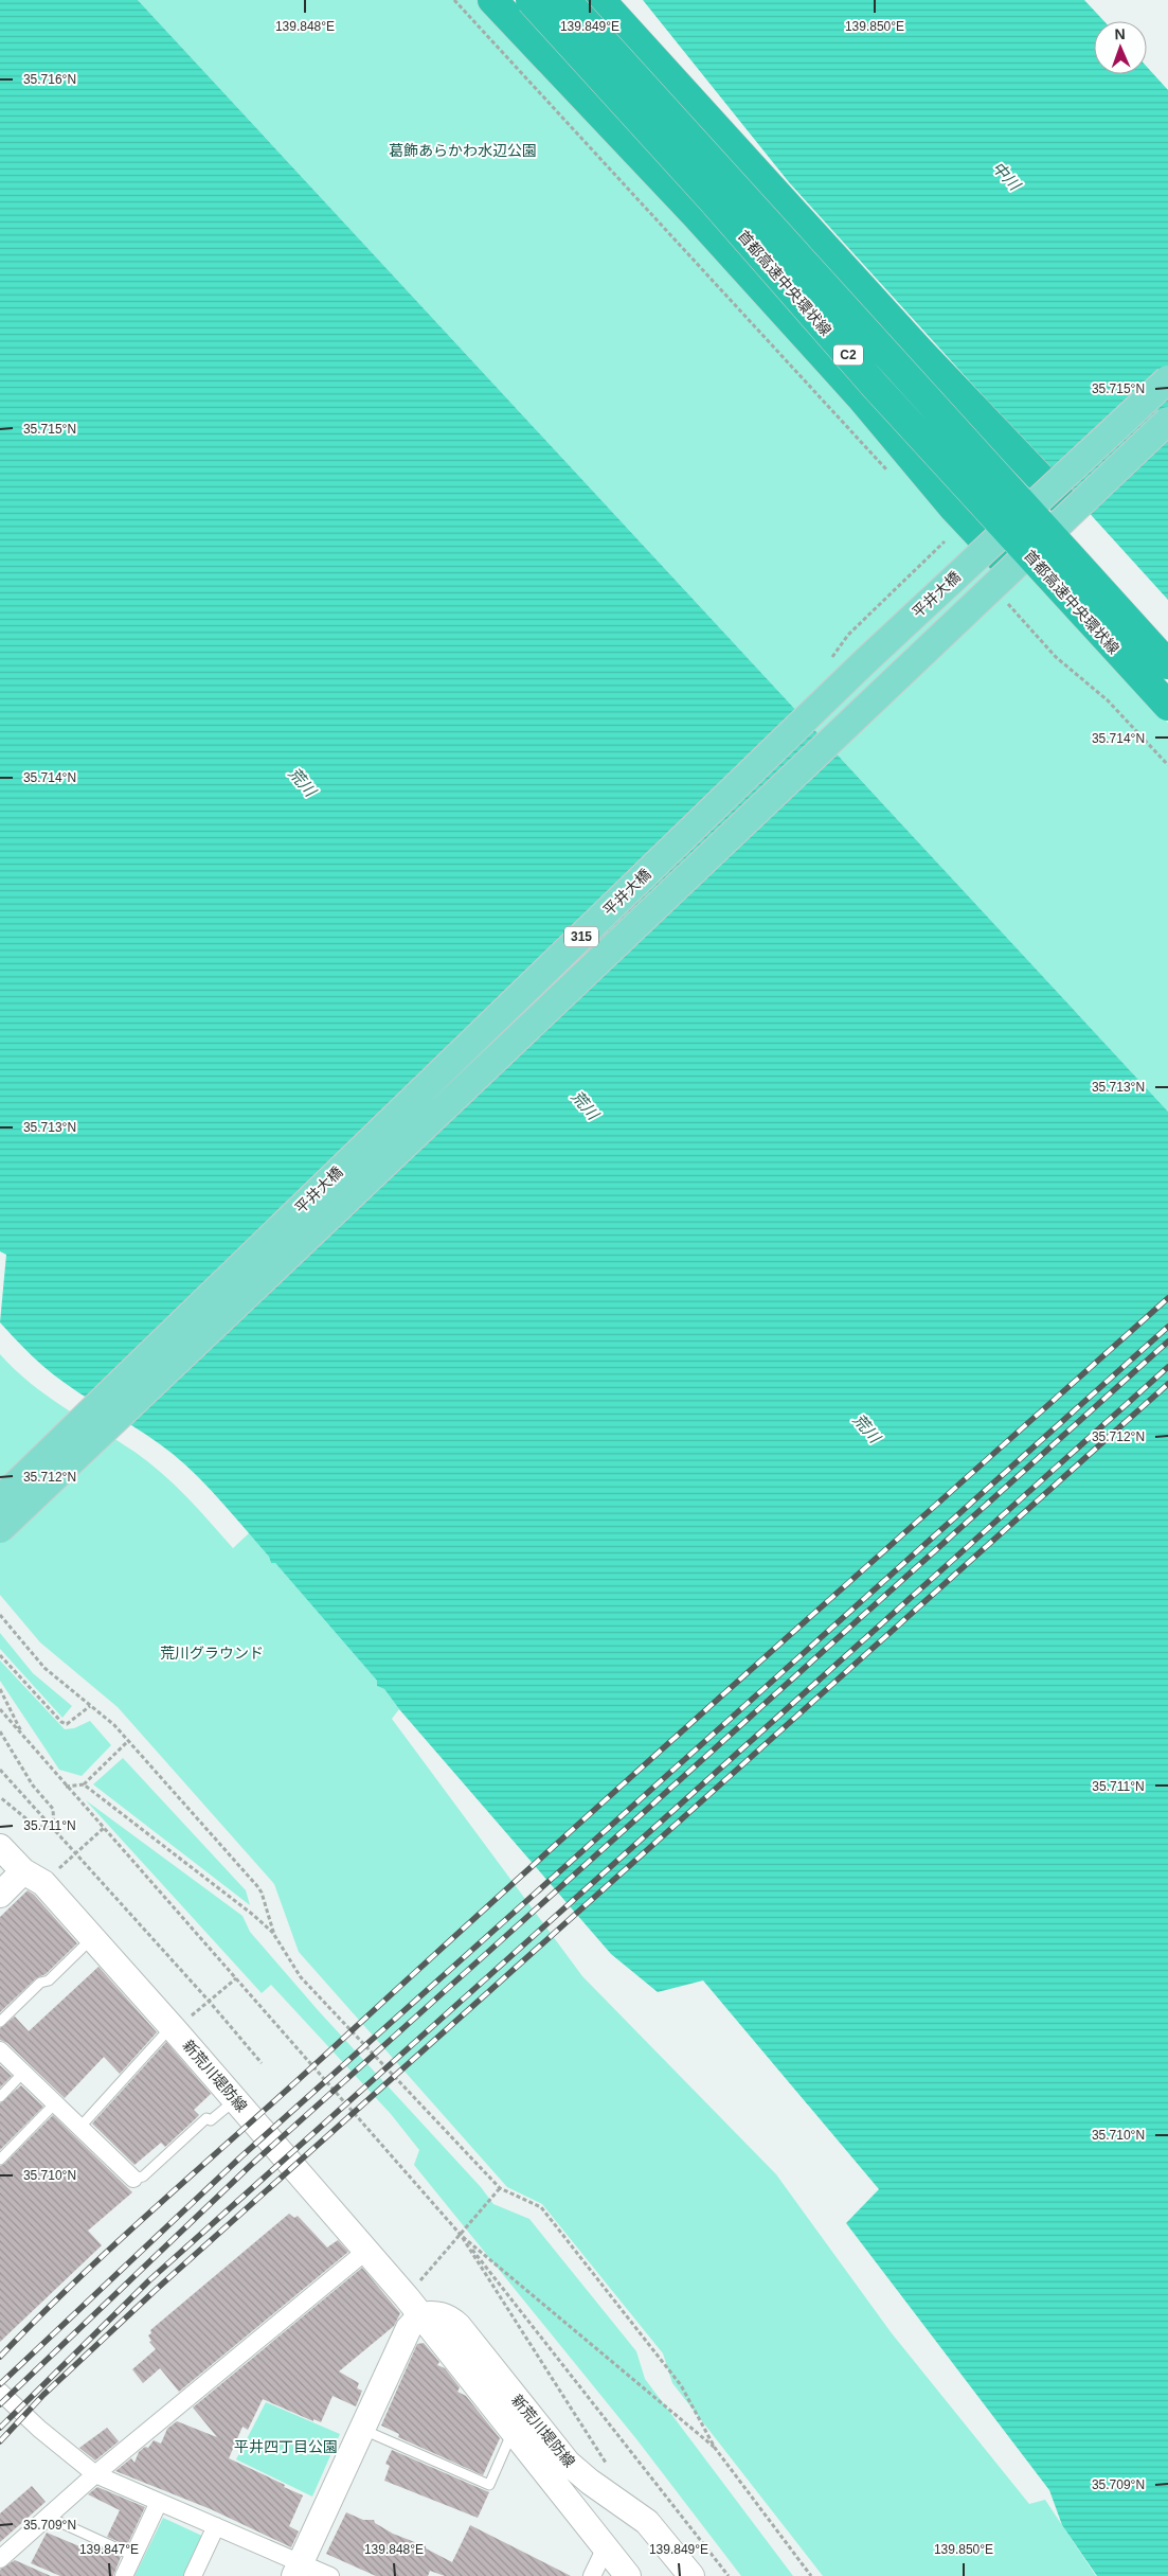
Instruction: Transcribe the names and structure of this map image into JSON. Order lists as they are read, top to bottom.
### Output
{
  "streets": {
    "highway": ["首都高速中央環状線", "C2"],
    "main road": ["平井大橋", "315", "新荒川堤防線"]
  },
  "water": ["中川", "荒川"],
  "parks": ["葛飾あらかわ水辺公園", "荒川グラウンド", "平井四丁目公園"],
  "north": "top",
  "coordinates": [
    "139.848°E",
    "139.849°E",
    "139.850°E",
    "35.716°N",
    "35.715°N",
    "35.714°N",
    "35.713°N",
    "35.712°N",
    "35.711°N",
    "35.710°N",
    "35.709°N",
    "139.847°E"
  ]
}
